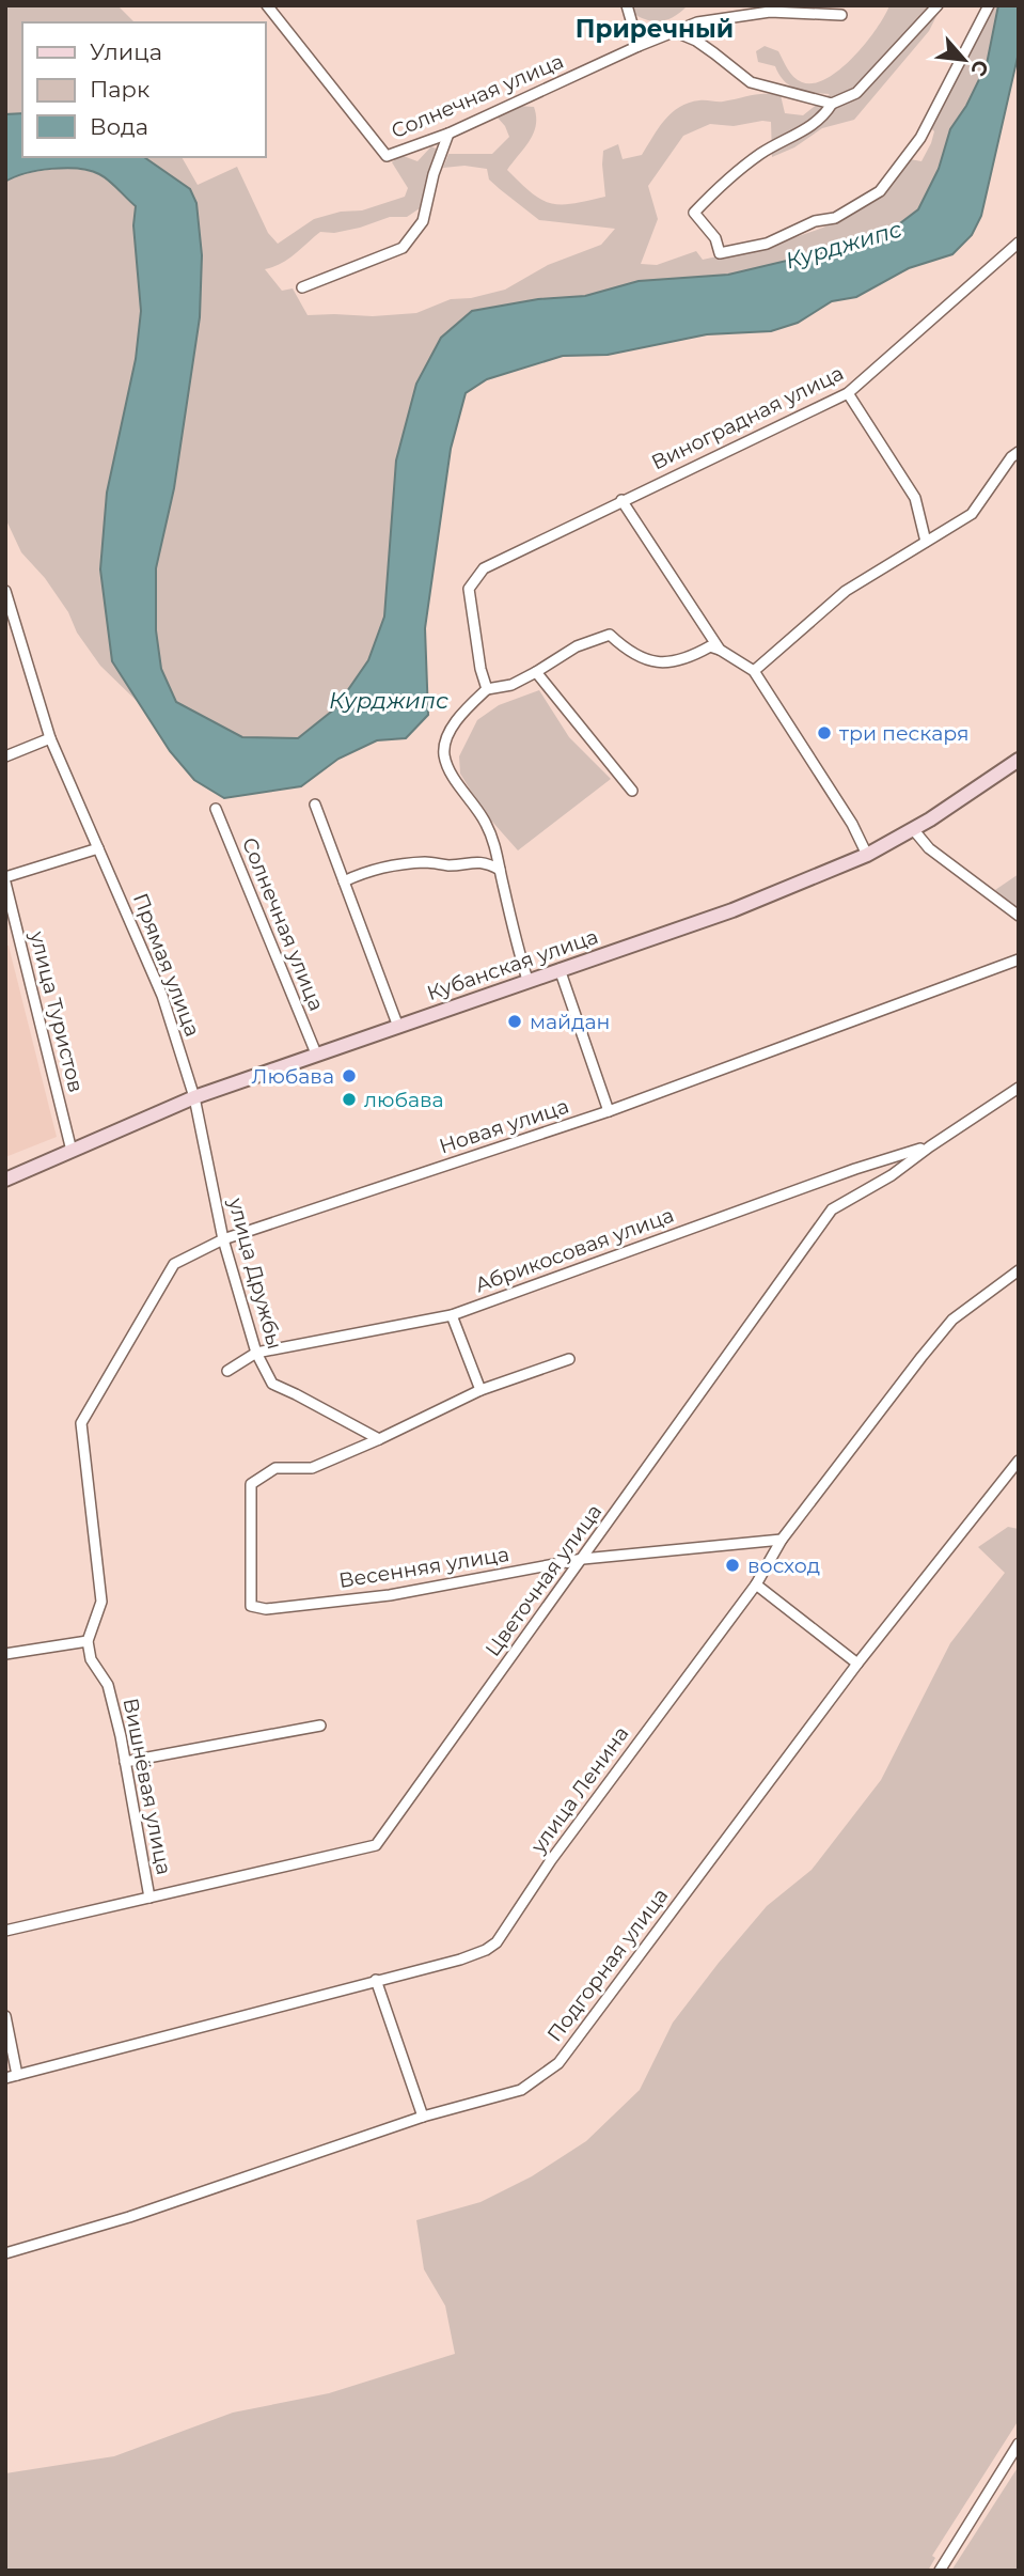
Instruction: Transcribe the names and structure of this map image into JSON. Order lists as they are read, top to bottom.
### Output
{
  "streets": {
    "main road": ["Кубанская улица"],
    "street": [
      "Солнечная улица",
      "Виноградная улица",
      "Прямая улица",
      "улица Туристов",
      "Новая улица",
      "Абрикосовая улица",
      "улица Дружбы",
      "Весенняя улица",
      "Цветочная улица",
      "Вишнёвая улица",
      "улица Ленина",
      "Подгорная улица"
    ]
  },
  "crossings": [
    ["Солнечная улица", "Кубанская улица"],
    ["Прямая улица", "Кубанская улица"],
    ["Прямая улица", "улица Дружбы"],
    ["Кубанская улица", "улица Туристов"],
    ["Кубанская улица", "улица Дружбы"],
    ["Новая улица", "улица Дружбы"],
    ["Новая улица", "Вишнёвая улица"],
    ["Абрикосовая улица", "улица Дружбы"],
    ["Абрикосовая улица", "Цветочная улица"],
    ["улица Дружбы", "Весенняя улица"],
    ["Весенняя улица", "Цветочная улица"],
    ["Весенняя улица", "улица Ленина"],
    ["Цветочная улица", "Вишнёвая улица"]
  ],
  "districts": ["Приречный"],
  "water": ["Курджипс"],
  "places": [
    "три пескаря",
    "майдан",
    "Любава",
    "любава",
    "восход"
  ],
  "legend": ["Улица", "Парк", "Вода"],
  "north": "bottom right"
}
